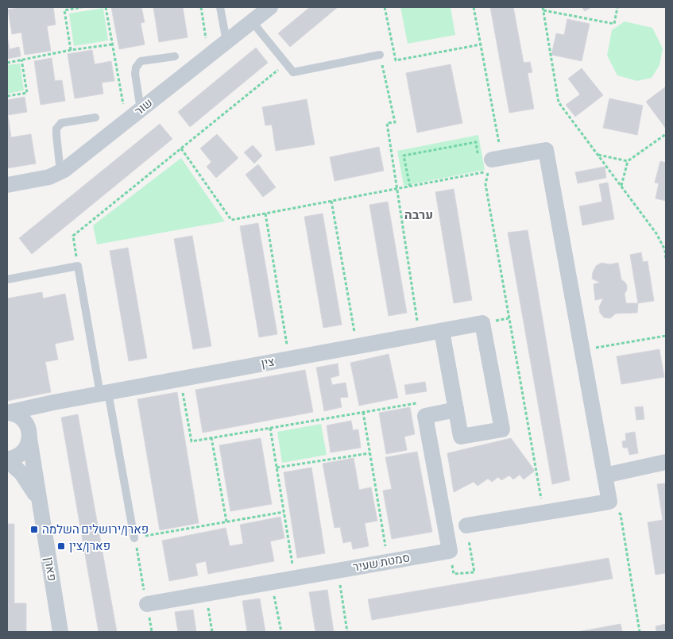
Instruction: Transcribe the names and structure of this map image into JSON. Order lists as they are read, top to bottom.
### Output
{
  "streets": {
    "street": [
      "שור",
      "צין",
      "סמטת שעיר",
      "פארן"
    ]
  },
  "crossings": [
    ["צין", "סמטת שעיר"],
    ["צין", "פארן"]
  ],
  "districts": ["ערבה"],
  "places": {
    "transit": ["פארן/ירושלים השלמה", "פארן/צין"]
  }
}
